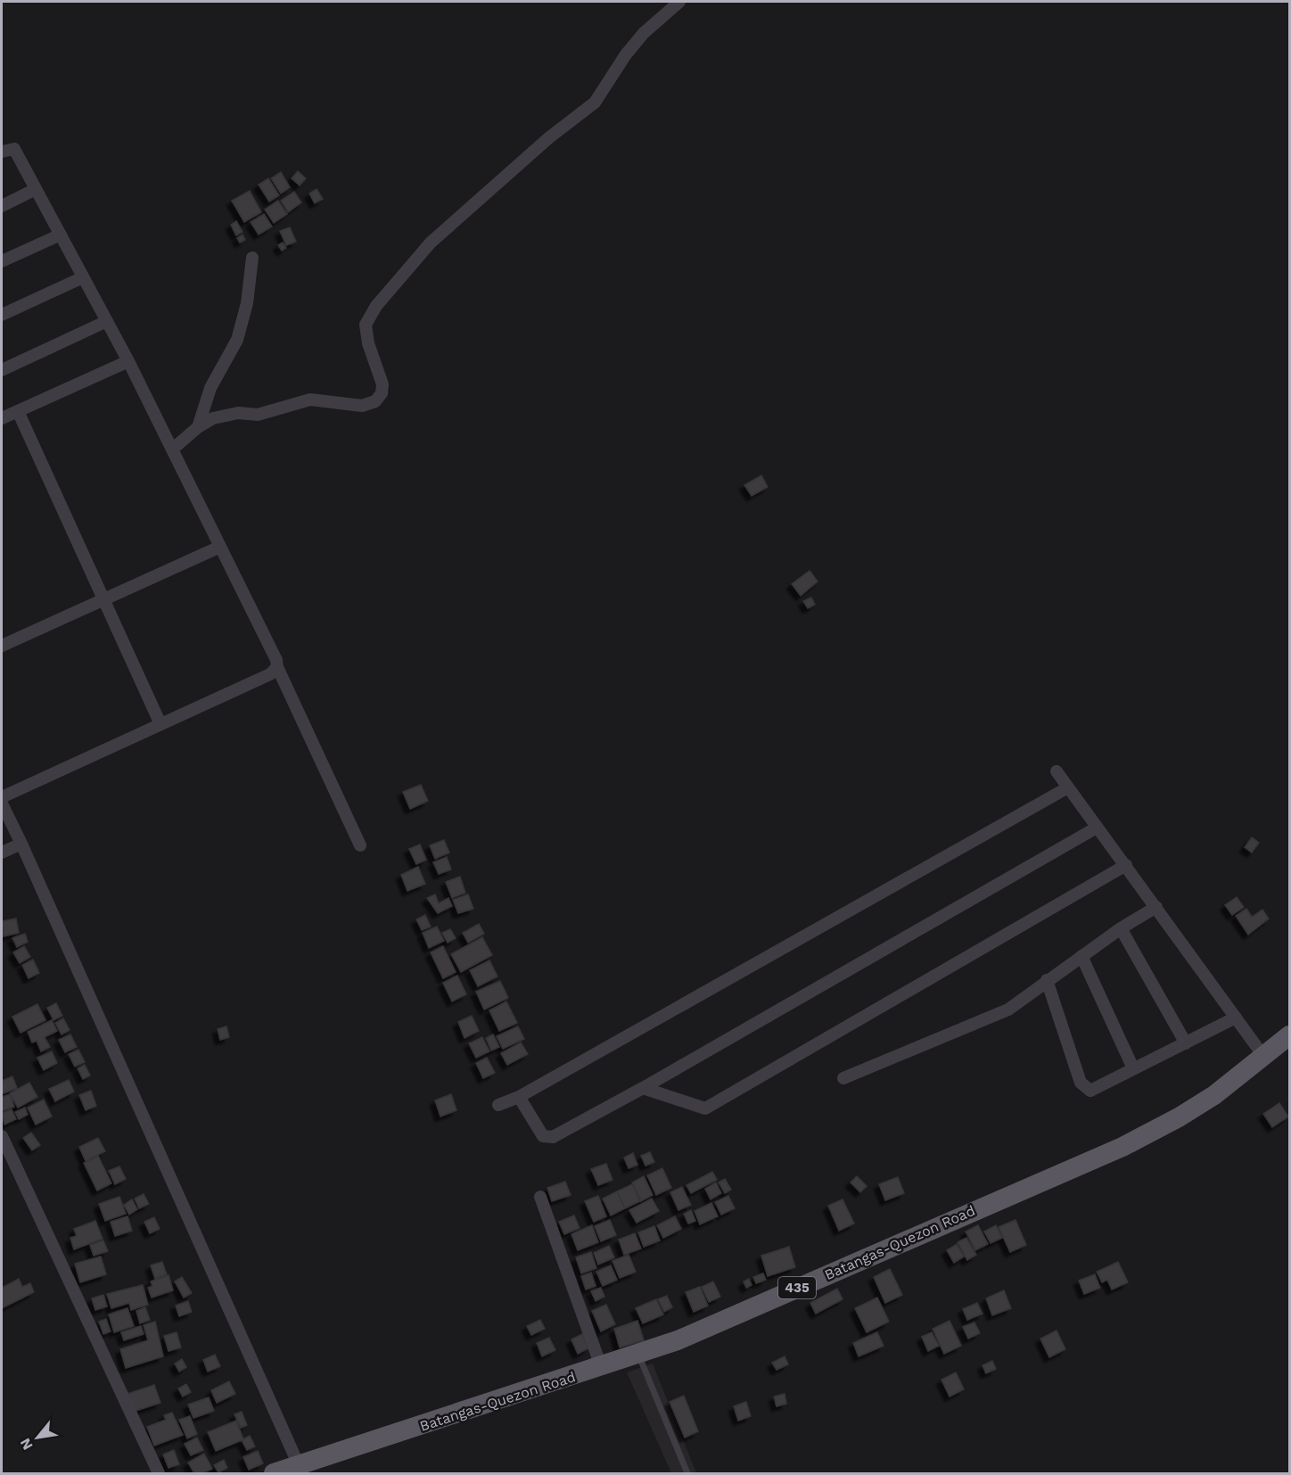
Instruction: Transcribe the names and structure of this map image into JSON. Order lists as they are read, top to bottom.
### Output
{
  "streets": {
    "main road": ["Batangas-Quezon Road", "435"]
  },
  "north": "bottom left"
}
